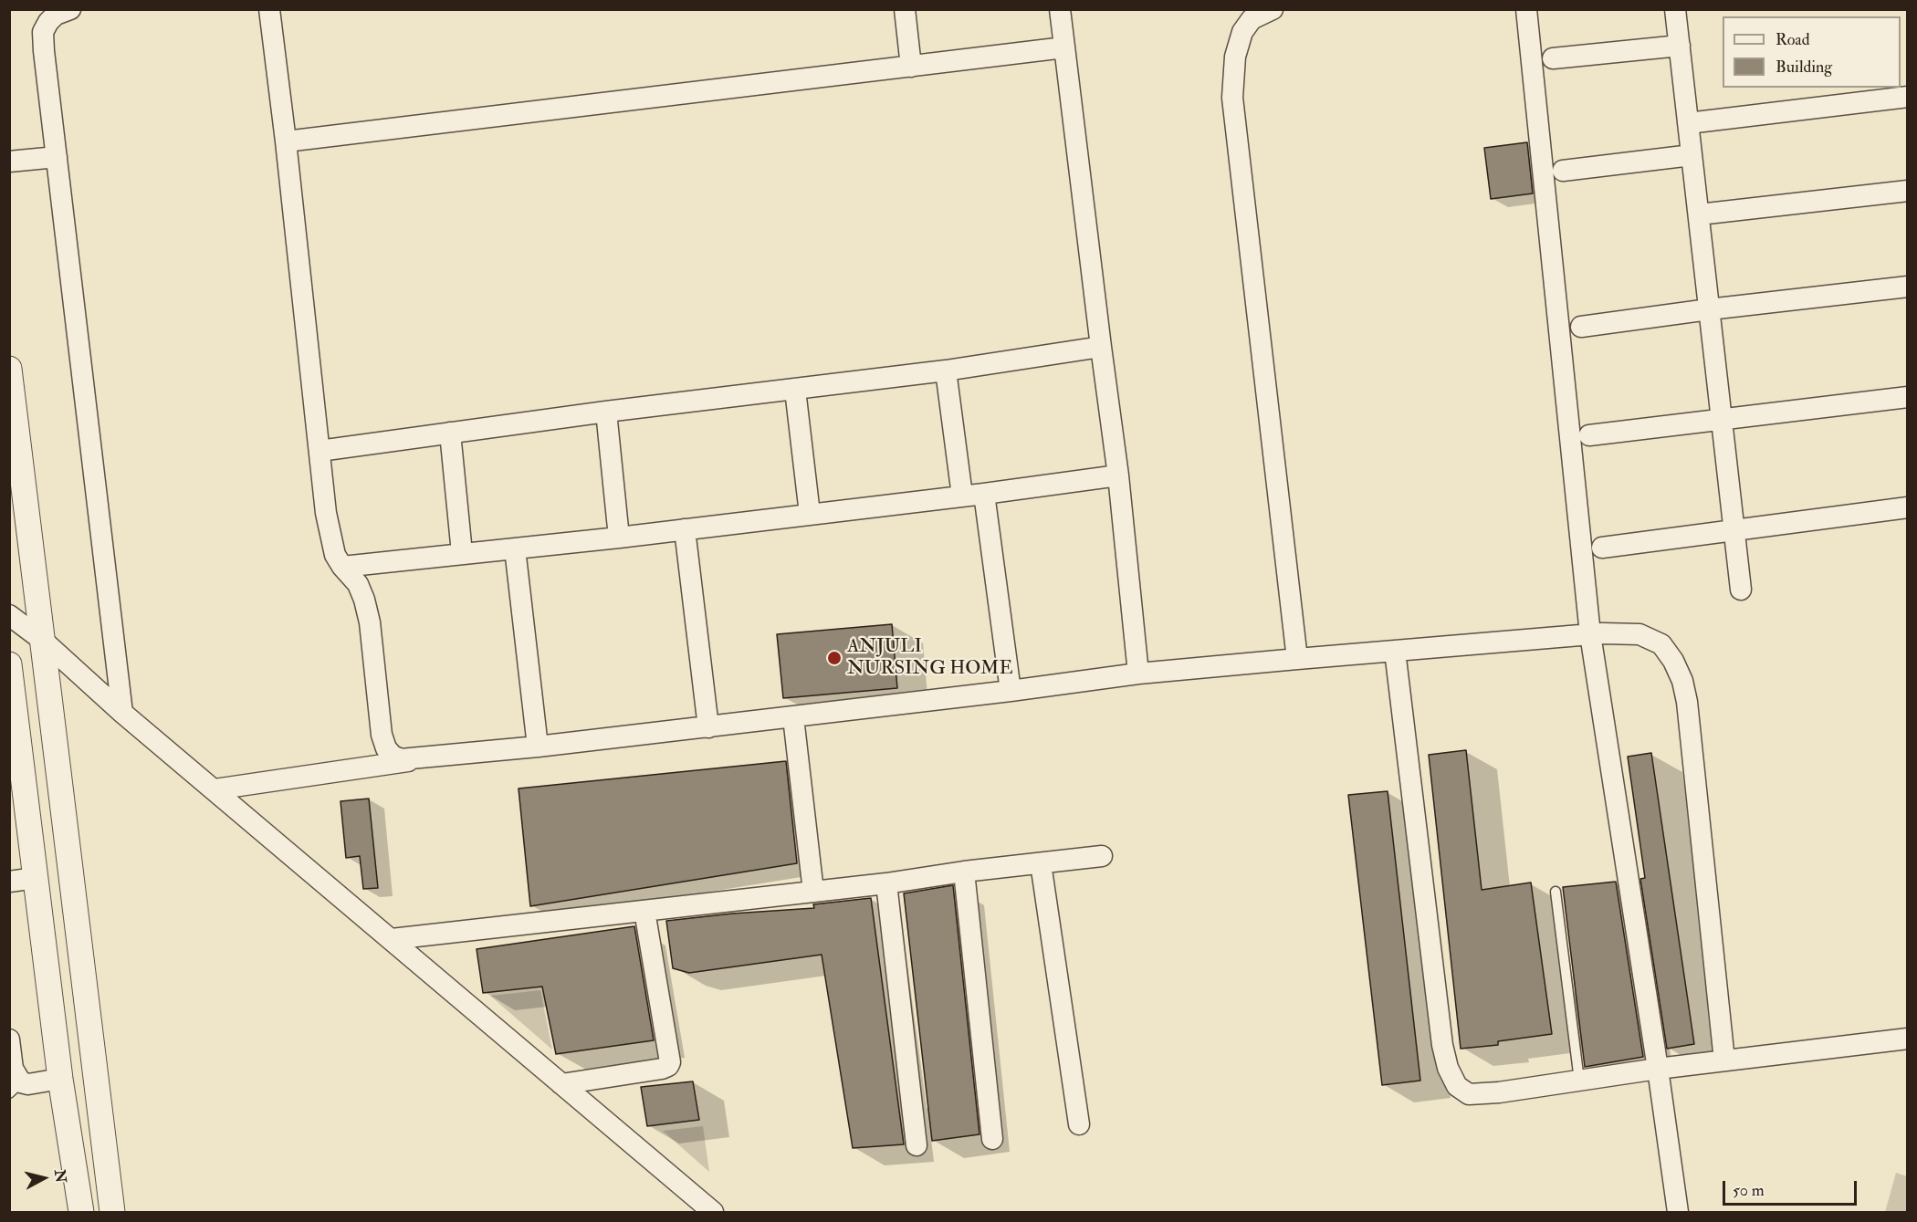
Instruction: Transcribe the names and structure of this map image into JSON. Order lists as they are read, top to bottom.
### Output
{
  "places": ["ANJULI NURSING HOME"],
  "legend": ["Road", "Building"],
  "scale_bar": "50 m",
  "north": "right"
}
